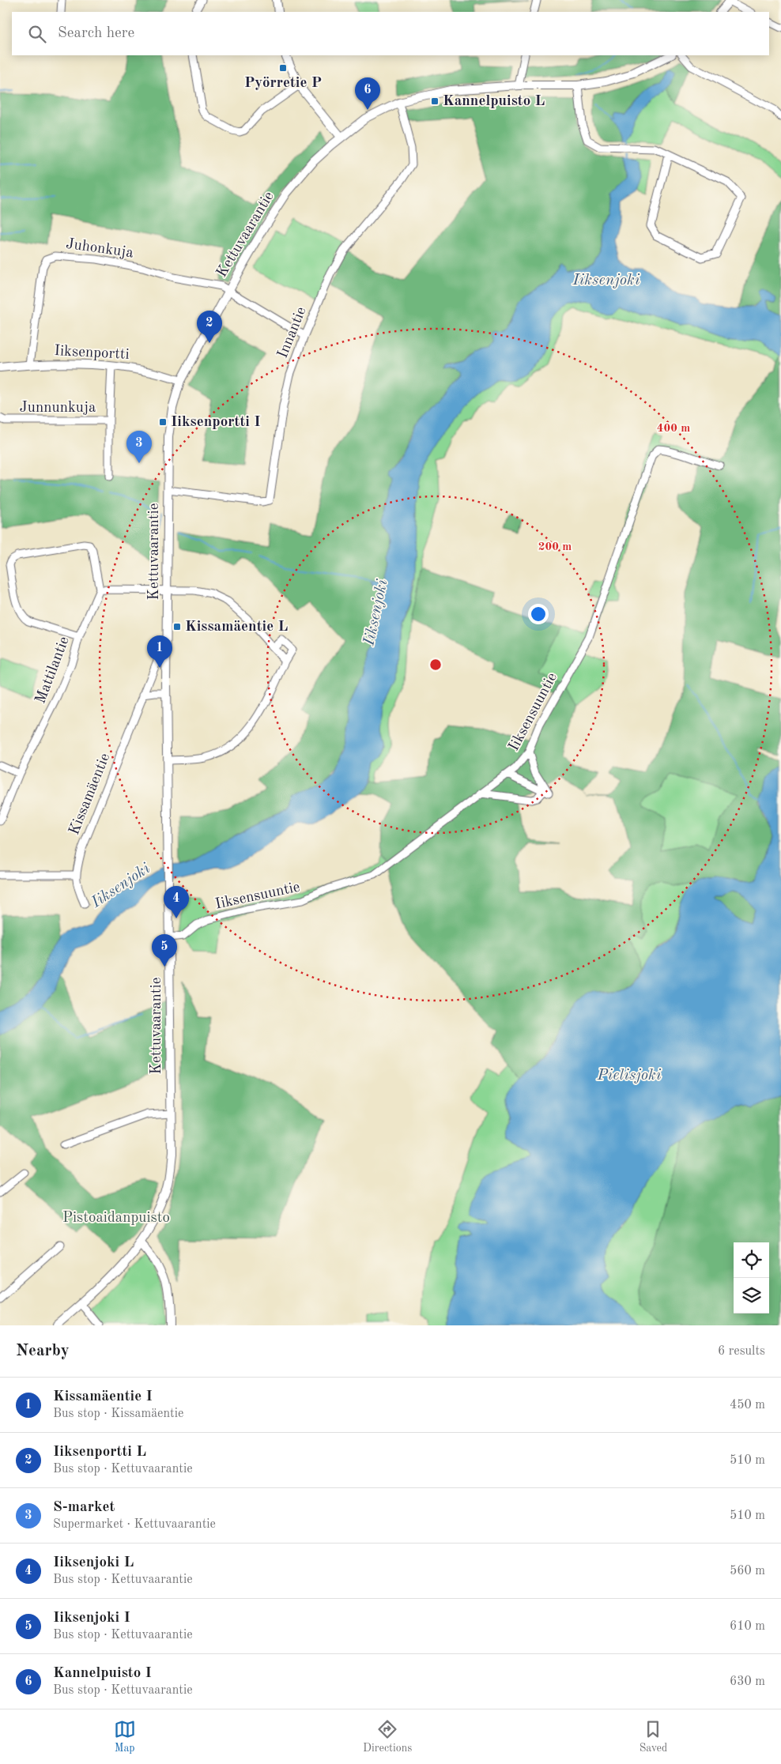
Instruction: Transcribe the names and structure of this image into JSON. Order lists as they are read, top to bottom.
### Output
{
  "streets": {
    "street": [
      "Kettuvaarantie",
      "Juhonkuja",
      "Innantie",
      "Iiksenportti",
      "Junnunkuja",
      "Mattilantie",
      "Iiksensuuntie",
      "Kissamäentie"
    ]
  },
  "crossings": [
    ["Kettuvaarantie", "Juhonkuja"],
    ["Kettuvaarantie", "Innantie"],
    ["Kettuvaarantie", "Iiksenportti"],
    ["Kettuvaarantie", "Iiksensuuntie"],
    ["Juhonkuja", "Iiksenportti"],
    ["Iiksenportti", "Junnunkuja"]
  ],
  "water": ["Iiksenjoki", "Pielisjoki"],
  "parks": ["Pistoaidanpuisto"],
  "places": {
    "transit": [
      "Pyörretie P",
      "Kannelpuisto L",
      "Iiksenportti I",
      "Kissamäentie L"
    ]
  },
  "page": {
    "search": "Search here",
    "pins": [
      "6",
      "2",
      "3",
      "1",
      "4",
      "5"
    ],
    "heading": ["Nearby", "6 results"],
    "list": [
      {
        "mark": "1",
        "name": "Kissamäentie I",
        "note": "Bus stop · Kissamäentie",
        "value": "450 m"
      },
      {
        "mark": "2",
        "name": "Iiksenportti L",
        "note": "Bus stop · Kettuvaarantie",
        "value": "510 m"
      },
      {
        "mark": "3",
        "name": "S-market",
        "note": "Supermarket · Kettuvaarantie",
        "value": "510 m"
      },
      {
        "mark": "4",
        "name": "Iiksenjoki L",
        "note": "Bus stop · Kettuvaarantie",
        "value": "560 m"
      },
      {
        "mark": "5",
        "name": "Iiksenjoki I",
        "note": "Bus stop · Kettuvaarantie",
        "value": "610 m"
      },
      {
        "mark": "6",
        "name": "Kannelpuisto I",
        "note": "Bus stop · Kettuvaarantie",
        "value": "630 m"
      }
    ],
    "nav": ["Map", "Directions", "Saved"]
  },
  "rings": ["400 m", "200 m"]
}
